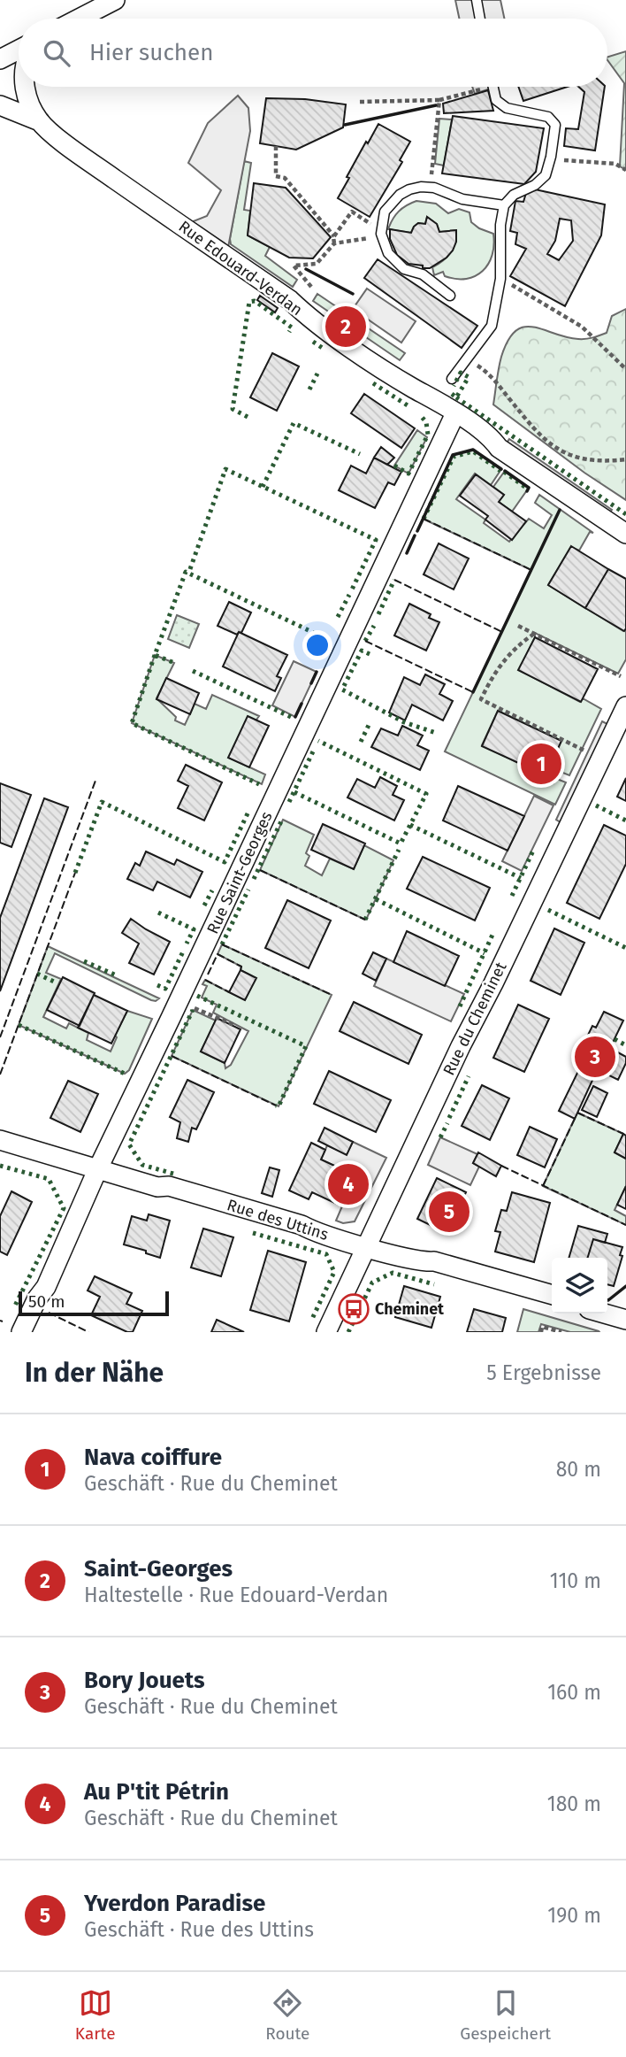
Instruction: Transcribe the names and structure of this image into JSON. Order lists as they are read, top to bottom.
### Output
{
  "streets": {
    "street": [
      "Rue Edouard-Verdan",
      "Rue Saint-Georges",
      "Rue du Cheminet",
      "Rue des Uttins"
    ]
  },
  "crossings": [
    ["Rue Edouard-Verdan", "Rue Saint-Georges"],
    ["Rue Saint-Georges", "Rue des Uttins"],
    ["Rue du Cheminet", "Rue des Uttins"]
  ],
  "places": {
    "bus stop": ["Cheminet"]
  },
  "scale_bar": "50 m",
  "page": {
    "search": "Hier suchen",
    "pins": [
      "2",
      "1",
      "3",
      "4",
      "5"
    ],
    "scale": "50 m",
    "heading": ["In der Nähe", "5 Ergebnisse"],
    "list": [
      {
        "mark": "1",
        "name": "Nava coiffure",
        "note": "Geschäft · Rue du Cheminet",
        "value": "80 m"
      },
      {
        "mark": "2",
        "name": "Saint-Georges",
        "note": "Haltestelle · Rue Edouard-Verdan",
        "value": "110 m"
      },
      {
        "mark": "3",
        "name": "Bory Jouets",
        "note": "Geschäft · Rue du Cheminet",
        "value": "160 m"
      },
      {
        "mark": "4",
        "name": "Au P'tit Pétrin",
        "note": "Geschäft · Rue du Cheminet",
        "value": "180 m"
      },
      {
        "mark": "5",
        "name": "Yverdon Paradise",
        "note": "Geschäft · Rue des Uttins",
        "value": "190 m"
      }
    ],
    "nav": ["Karte", "Route", "Gespeichert"]
  }
}
